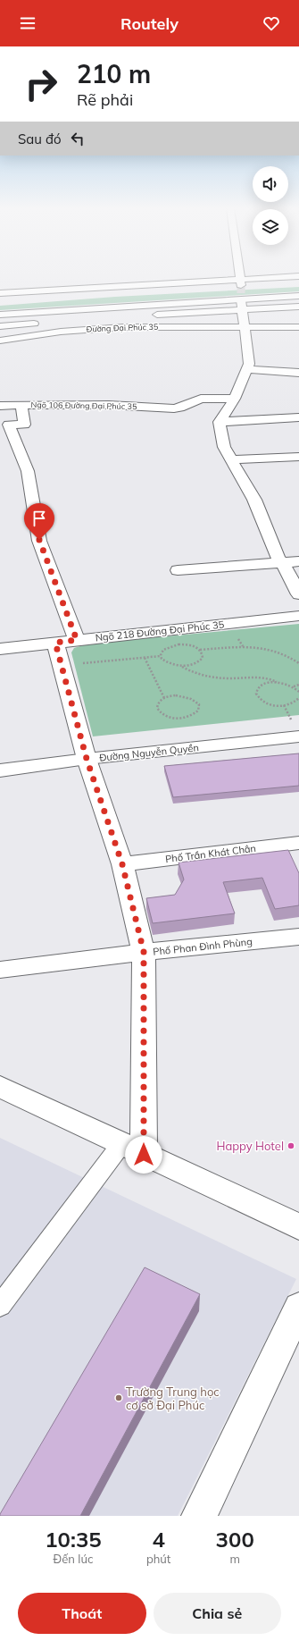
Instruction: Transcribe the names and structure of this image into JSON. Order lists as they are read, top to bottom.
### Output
{
  "streets": {
    "main road": [
      "Đường Đại Phúc 35",
      "Ngõ 106 Đường Đại Phúc 35",
      "Ngõ 218 Đường Đại Phúc 35",
      "Đường Nguyễn Quyền",
      "Phố Trần Khát Chân",
      "Phố Phan Đình Phùng"
    ]
  },
  "crossings": [
    ["Ngõ 106 Đường Đại Phúc 35", "Ngõ 218 Đường Đại Phúc 35"]
  ],
  "places": ["Happy Hotel", "Trường Trung học cơ sở Đại Phúc"],
  "page": {
    "header": "Routely",
    "turn": ["210 m", "Rẽ phải"],
    "then": "Sau đó",
    "eta": [
      "10:35",
      "Đến lúc",
      "4",
      "phút",
      "300",
      "m"
    ],
    "buttons": ["Thoát", "Chia sẻ"]
  }
}
